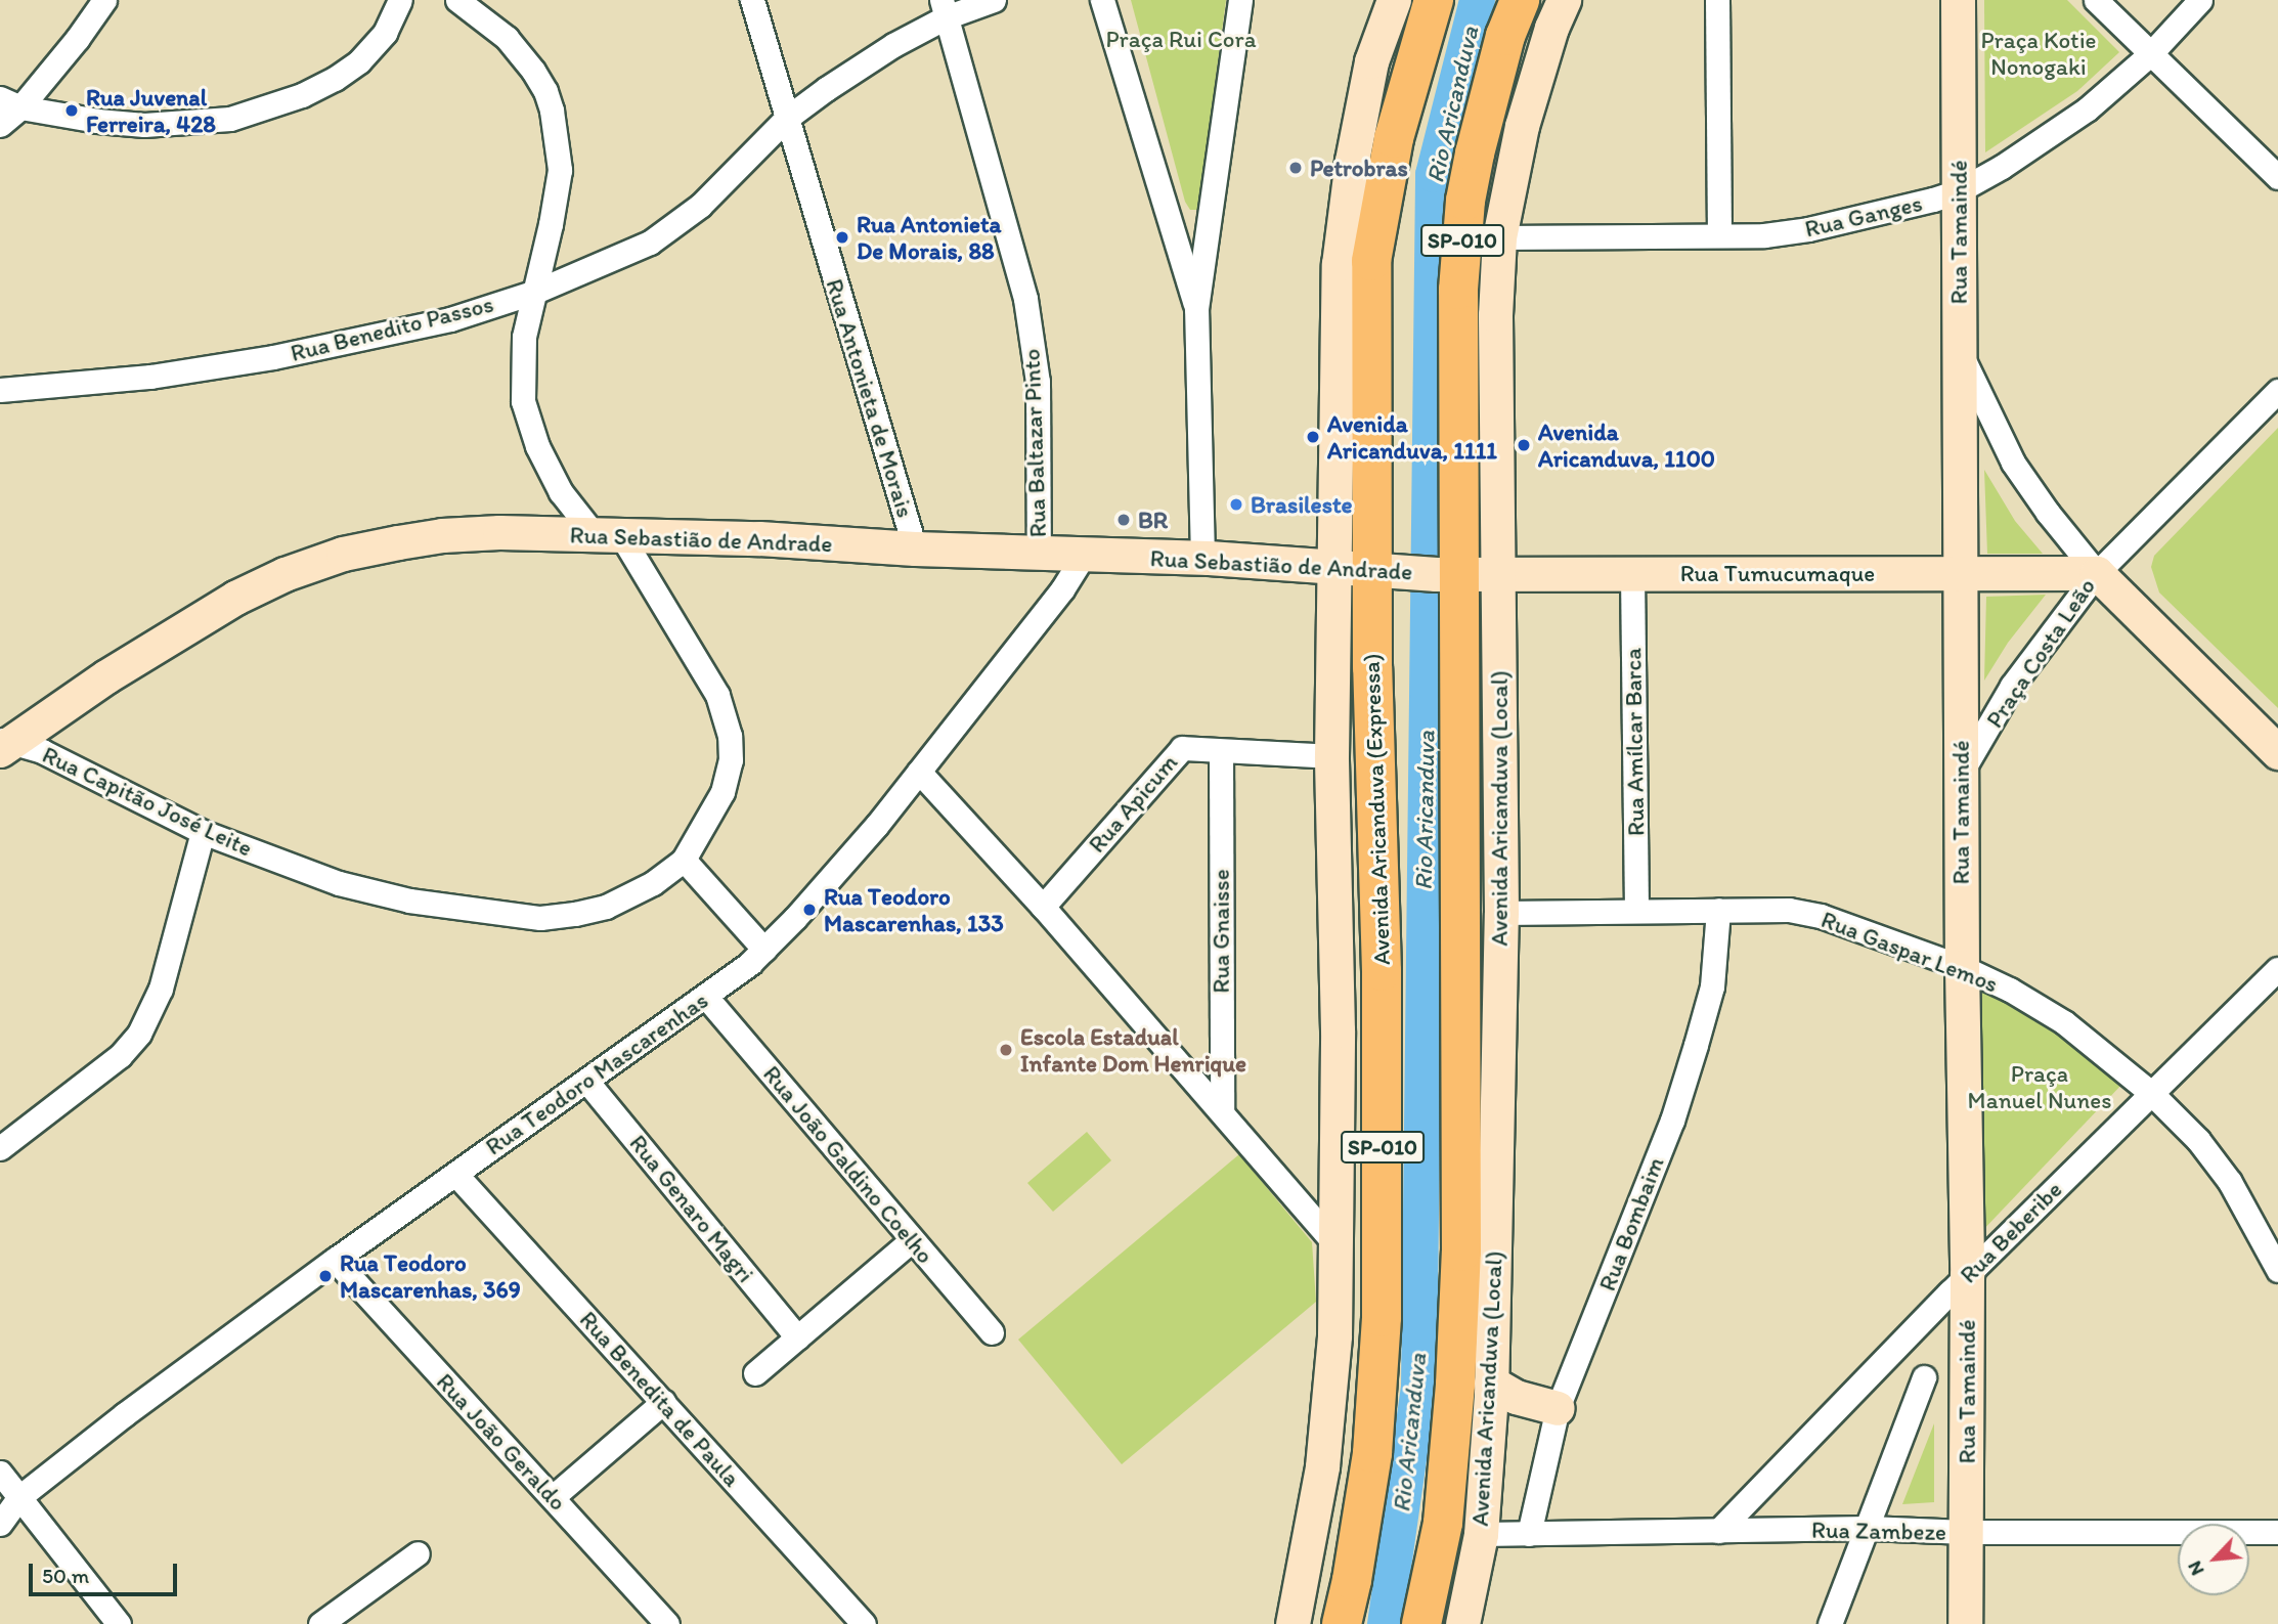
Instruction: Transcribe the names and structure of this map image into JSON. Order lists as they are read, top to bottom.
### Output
{
  "streets": {
    "highway": ["SP-010", "Avenida Aricanduva (Expressa)"],
    "street": [
      "Rua Ganges",
      "Rua Tamaindé",
      "Rua Benedito Passos",
      "Rua Antonieta de Morais",
      "Rua Baltazar Pinto",
      "Rua Sebastião de Andrade",
      "Rua Tumucumaque",
      "Praça Costa Leão",
      "Rua Amílcar Barca",
      "Rua Capitão José Leite",
      "Rua Apicum",
      "Avenida Aricanduva (Local)",
      "Rua Gnaisse",
      "Rua Gaspar Lemos",
      "Rua Teodoro Mascarenhas",
      "Rua João Galdino Coelho",
      "Rua Genaro Magri",
      "Rua Bombaim",
      "Rua Beberibe",
      "Rua Benedita de Paula",
      "Rua João Geraldo",
      "Rua Zambeze"
    ]
  },
  "crossings": [
    ["Rua Ganges", "Rua Tamaindé"],
    ["Rua Ganges", "Avenida Aricanduva (Local)"],
    ["Rua Tamaindé", "Rua Tumucumaque"],
    ["Rua Tamaindé", "Praça Costa Leão"],
    ["Rua Tamaindé", "Rua Gaspar Lemos"],
    ["Rua Tamaindé", "Rua Beberibe"],
    ["Rua Tamaindé", "Rua Zambeze"],
    ["SP-010", "Rua Sebastião de Andrade"],
    ["SP-010", "Rua Tumucumaque"],
    ["Rua Benedito Passos", "Rua Antonieta de Morais"],
    ["Rua Benedito Passos", "Rua Baltazar Pinto"],
    ["Rua Benedito Passos", "Rua Capitão José Leite"],
    ["Rua Antonieta de Morais", "Rua Sebastião de Andrade"],
    ["Rua Baltazar Pinto", "Rua Sebastião de Andrade"],
    ["Rua Sebastião de Andrade", "Rua Tumucumaque"],
    ["Rua Sebastião de Andrade", "Rua Capitão José Leite"],
    ["Rua Sebastião de Andrade", "Avenida Aricanduva (Expressa)"],
    ["Rua Sebastião de Andrade", "Rua Teodoro Mascarenhas"],
    ["Rua Tumucumaque", "Praça Costa Leão"],
    ["Rua Tumucumaque", "Rua Amílcar Barca"],
    ["Rua Tumucumaque", "Avenida Aricanduva (Local)"],
    ["Rua Amílcar Barca", "Rua Gaspar Lemos"],
    ["Rua Apicum", "Rua Gnaisse"],
    ["Avenida Aricanduva (Local)", "Rua Gaspar Lemos"],
    ["Avenida Aricanduva (Local)", "Rua Zambeze"],
    ["Rua Gaspar Lemos", "Rua Bombaim"],
    ["Rua Gaspar Lemos", "Rua Beberibe"],
    ["Rua Teodoro Mascarenhas", "Rua João Galdino Coelho"],
    ["Rua Teodoro Mascarenhas", "Rua Genaro Magri"],
    ["Rua Teodoro Mascarenhas", "Rua Benedita de Paula"],
    ["Rua Teodoro Mascarenhas", "Rua João Geraldo"],
    ["Rua Bombaim", "Rua Zambeze"],
    ["Rua Beberibe", "Rua Zambeze"]
  ],
  "water": ["Rio Aricanduva"],
  "parks": ["Praça Rui Cora", "Praça Kotie Nonogaki", "Praça Manuel Nunes"],
  "places": [
    "Rua Juvenal Ferreira, 428",
    "Petrobras",
    "Rua Antonieta De Morais, 88",
    "Avenida Aricanduva, 1111",
    "Avenida Aricanduva, 1100",
    "Brasileste",
    "BR",
    "Rua Teodoro Mascarenhas, 133",
    "Escola Estadual Infante Dom Henrique",
    "Rua Teodoro Mascarenhas, 369"
  ],
  "scale_bar": "50 m",
  "north": "bottom left"
}
